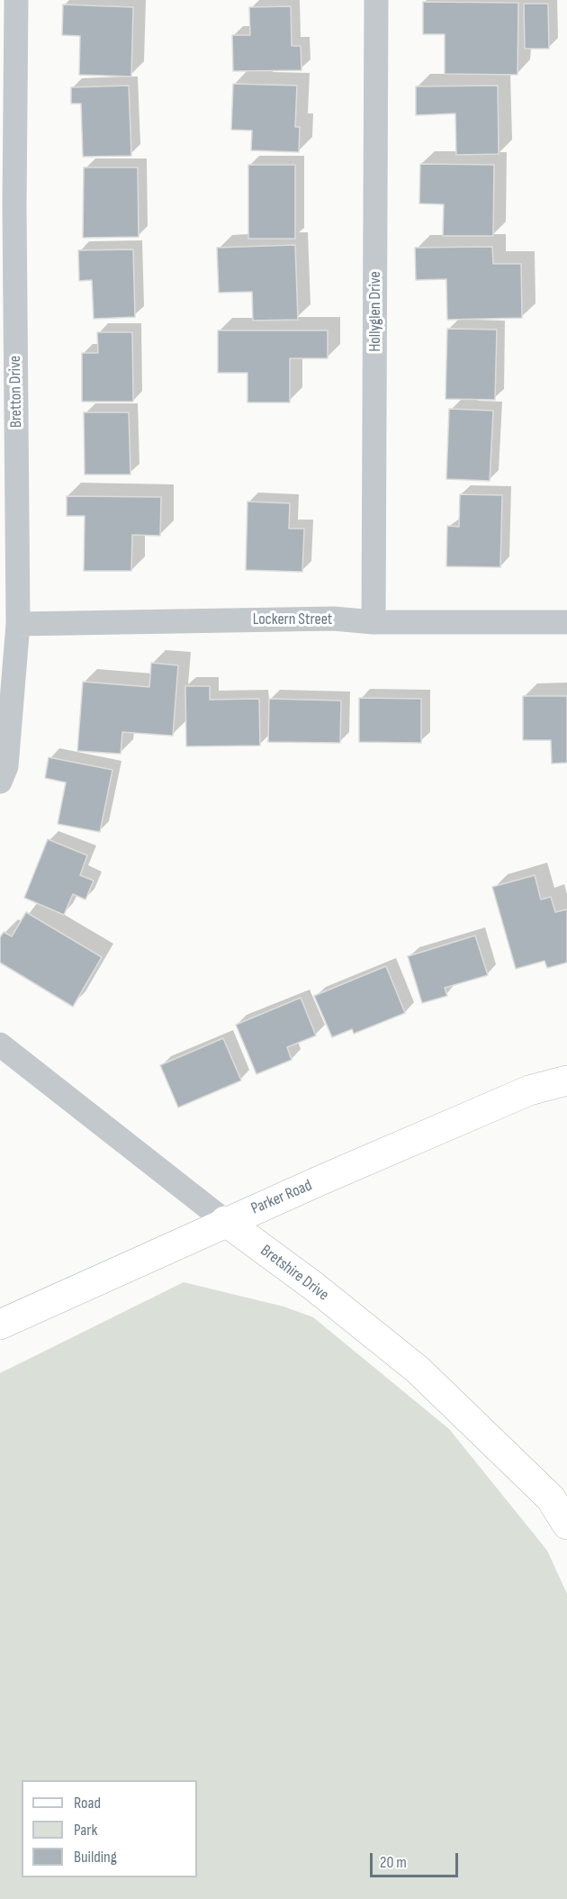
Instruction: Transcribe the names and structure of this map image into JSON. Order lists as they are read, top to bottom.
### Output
{
  "streets": {
    "main road": ["Parker Road", "Bretshire Drive"],
    "street": ["Hollyglen Drive", "Bretton Drive", "Lockern Street"]
  },
  "crossings": [
    ["Hollyglen Drive", "Lockern Street"],
    ["Bretton Drive", "Lockern Street"],
    ["Parker Road", "Bretshire Drive"]
  ],
  "legend": ["Road", "Park", "Building"],
  "scale_bar": "20 m"
}
